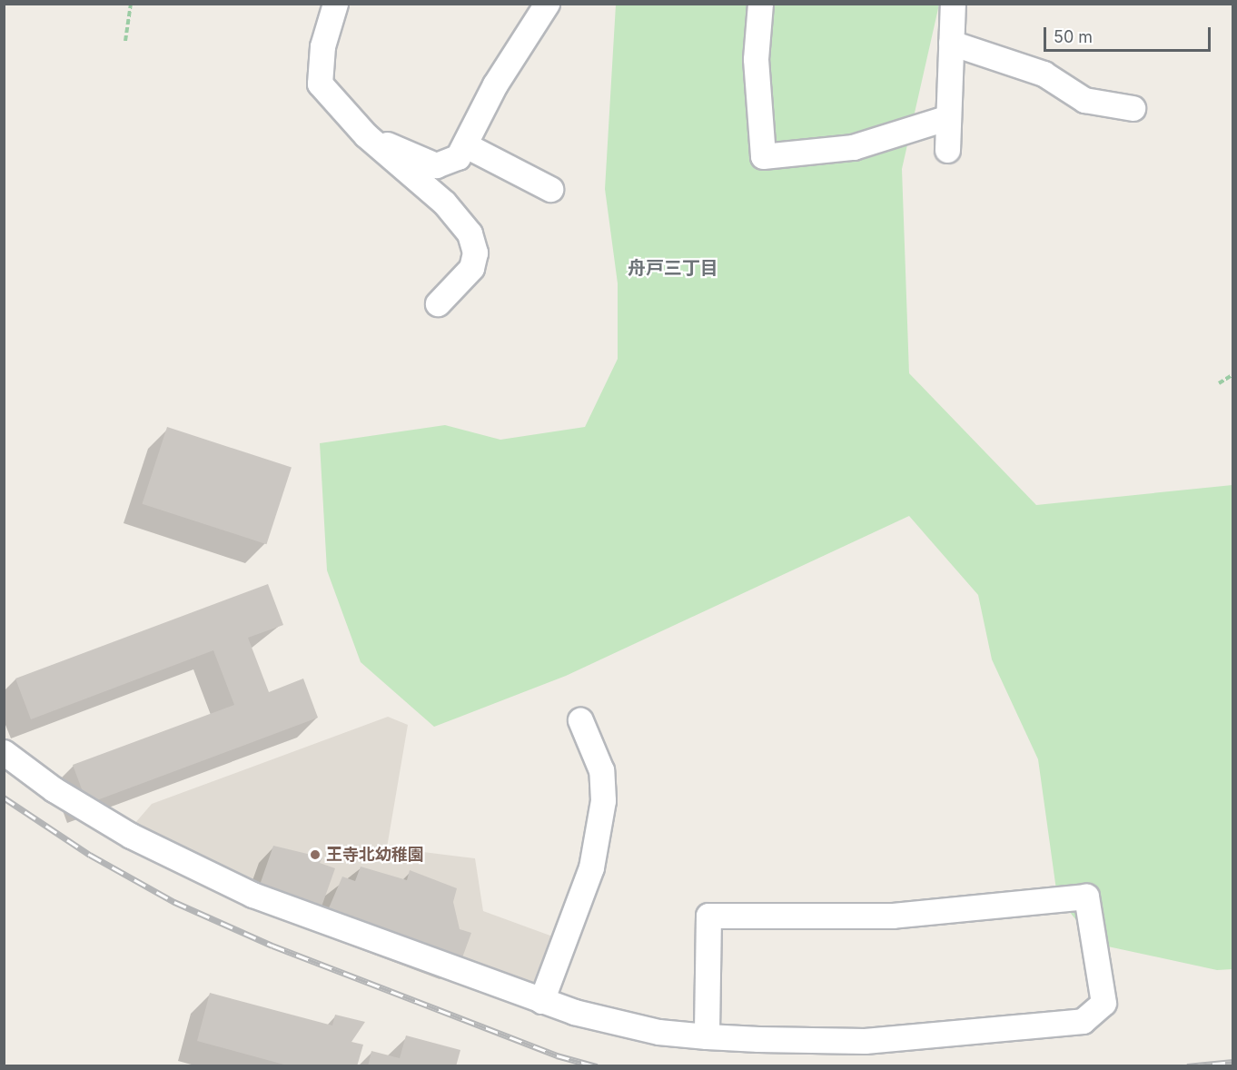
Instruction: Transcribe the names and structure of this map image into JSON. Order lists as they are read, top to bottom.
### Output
{
  "districts": ["舟戸三丁目"],
  "places": ["王寺北幼稚園"],
  "scale_bar": "50 m"
}
